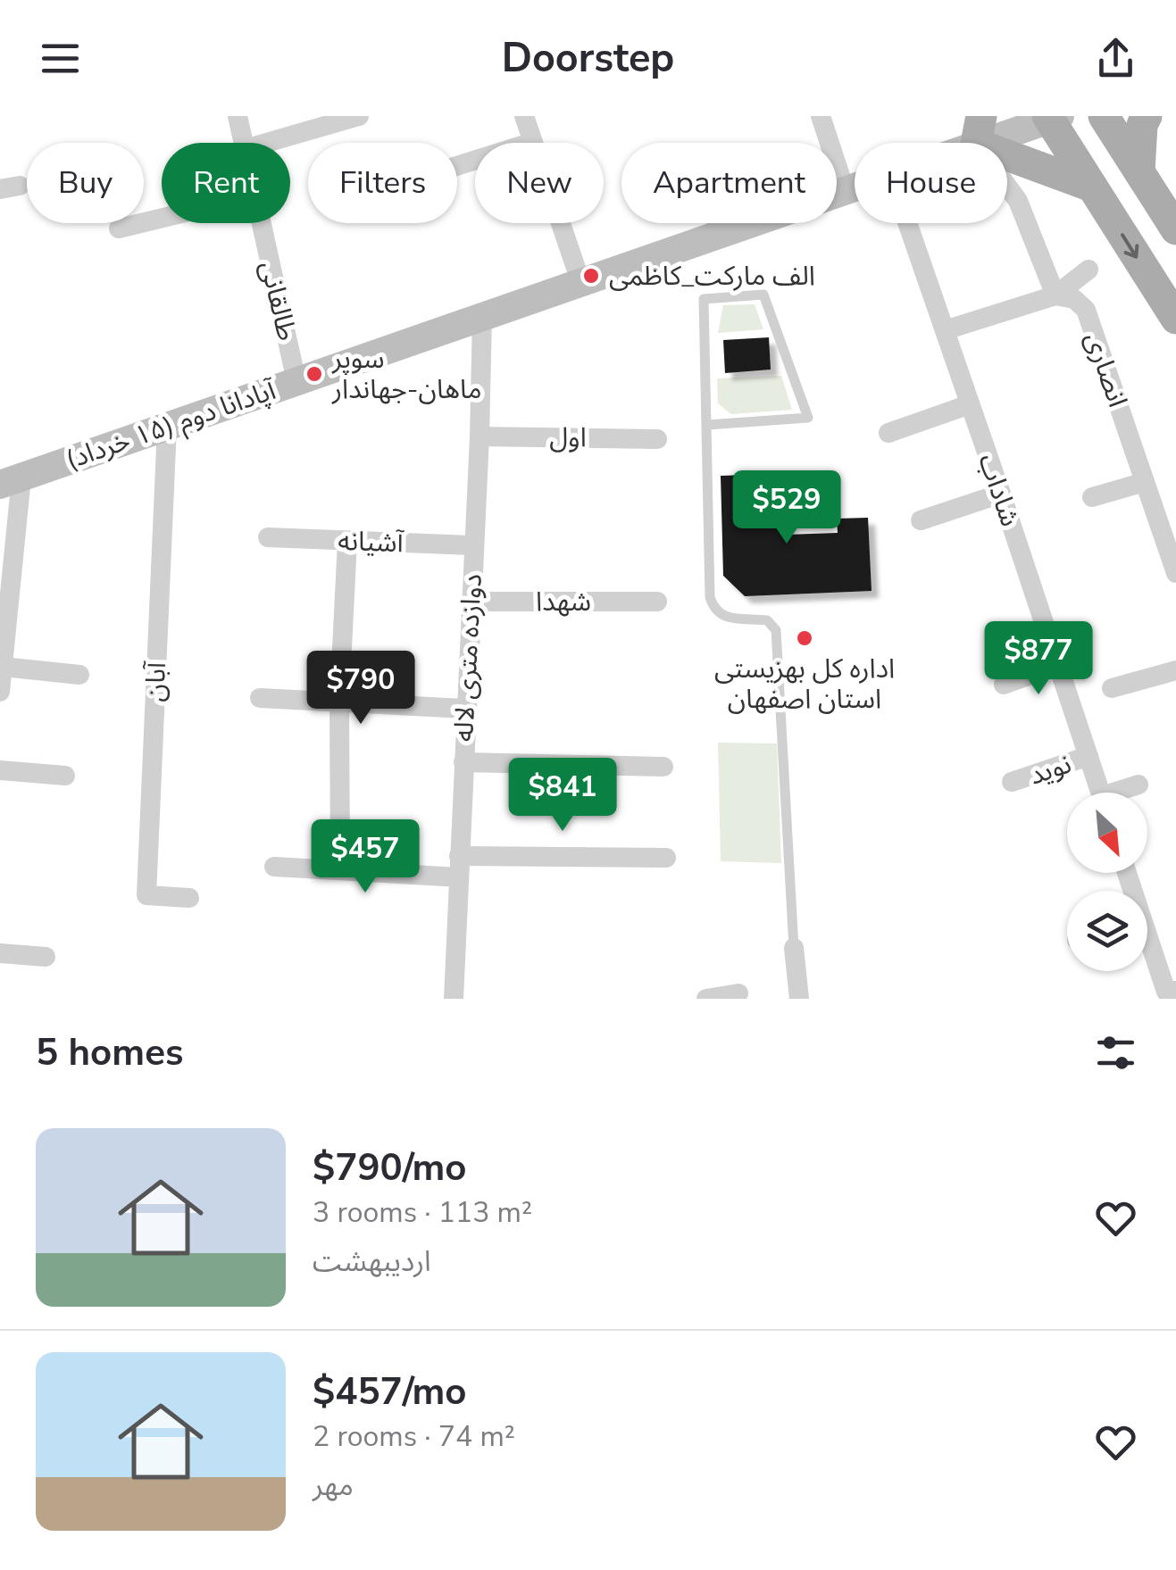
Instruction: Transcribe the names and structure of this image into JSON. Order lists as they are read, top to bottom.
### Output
{
  "streets": {
    "main road": ["آپادانا دوم (۱۵ خرداد)"],
    "street": [
      "طالقانی",
      "انصاری",
      "اول",
      "شاداب",
      "آشیانه",
      "شهدا",
      "دوازده متری لاله",
      "آبان",
      "نوید"
    ]
  },
  "crossings": [
    ["طالقانی", "آپادانا دوم (۱۵ خرداد)"],
    ["آپادانا دوم (۱۵ خرداد)", "دوازده متری لاله"],
    ["آپادانا دوم (۱۵ خرداد)", "آبان"],
    ["اول", "دوازده متری لاله"],
    ["شاداب", "نوید"],
    ["آشیانه", "دوازده متری لاله"],
    ["شهدا", "دوازده متری لاله"]
  ],
  "places": ["الف مارکت_کاظمی", "سوپر ماهان-جهاندار", "اداره کل بهزیستی استان اصفهان"],
  "north": "bottom right",
  "page": {
    "header": "Doorstep",
    "chip": [
      "Buy",
      "Rent",
      "Filters",
      "New",
      "Apartment",
      "House"
    ],
    "price": [
      "$529",
      "$877",
      "$790",
      "$841",
      "$457"
    ],
    "heading": "5 homes",
    "list": [
      {
        "name": "$790/mo",
        "note": "3 rooms · 113 m² · اردیبهشت"
      },
      {
        "name": "$457/mo",
        "note": "2 rooms · 74 m² · مهر"
      }
    ]
  }
}
